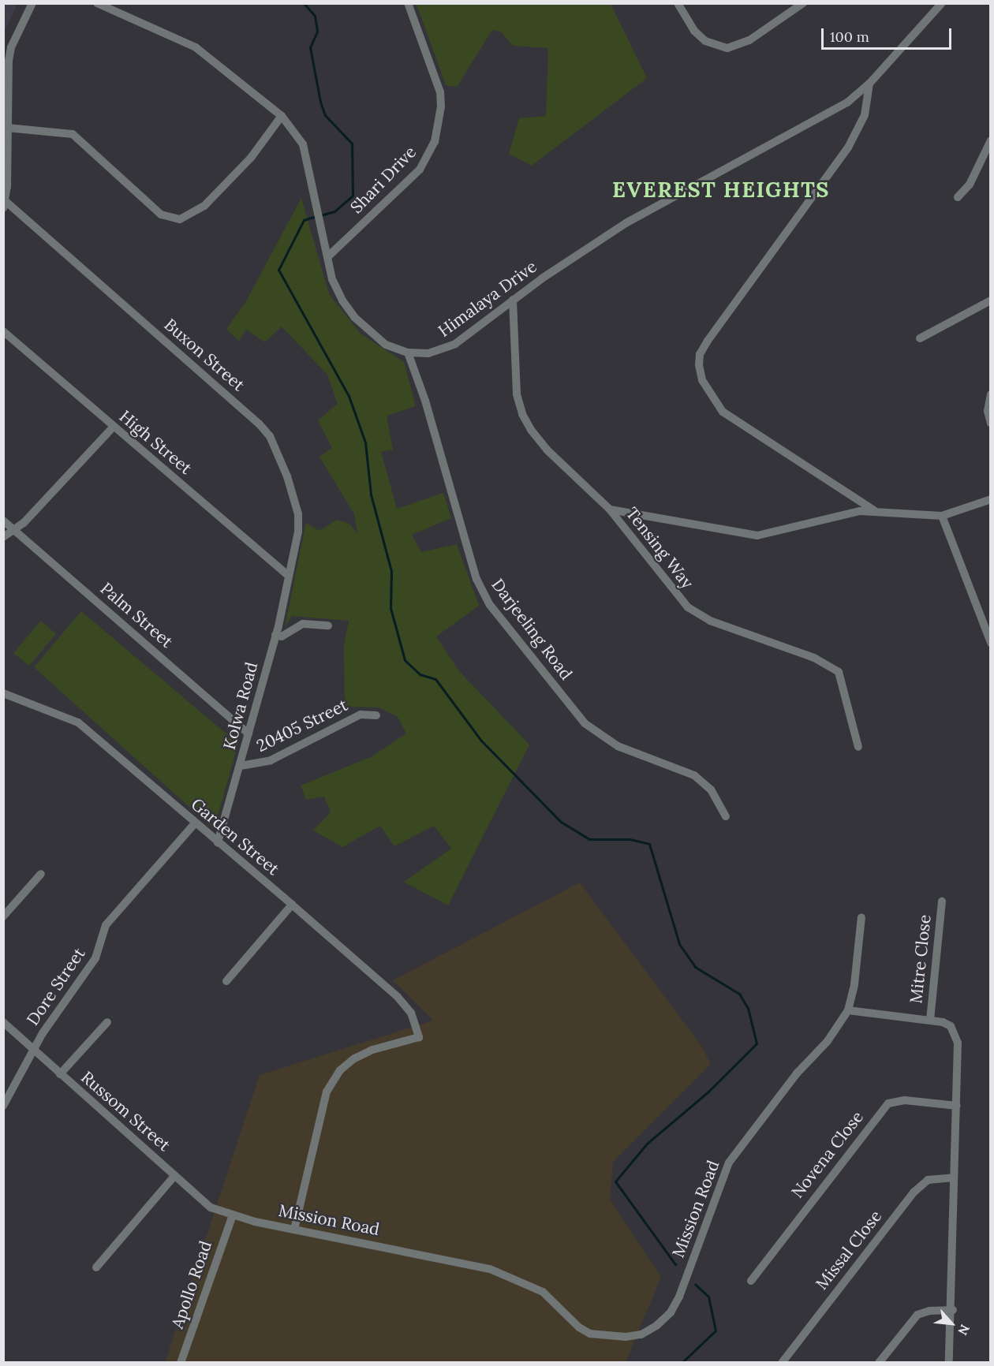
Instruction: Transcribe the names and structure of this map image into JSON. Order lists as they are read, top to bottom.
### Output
{
  "streets": {
    "street": [
      "Shari Drive",
      "Himalaya Drive",
      "Buxon Street",
      "High Street",
      "Tensing Way",
      "Palm Street",
      "Darjeeling Road",
      "Kolwa Road",
      "20405 Street",
      "Garden Street",
      "Mitre Close",
      "Dore Street",
      "Russom Street",
      "Novena Close",
      "Mission Road",
      "Missal Close",
      "Apollo Road"
    ]
  },
  "crossings": [
    ["Shari Drive", "Himalaya Drive"],
    ["Himalaya Drive", "Tensing Way"],
    ["Himalaya Drive", "Darjeeling Road"],
    ["Buxon Street", "High Street"],
    ["Buxon Street", "Kolwa Road"],
    ["High Street", "Kolwa Road"],
    ["Palm Street", "Kolwa Road"],
    ["Kolwa Road", "20405 Street"],
    ["Kolwa Road", "Garden Street"],
    ["Garden Street", "Dore Street"],
    ["Garden Street", "Mission Road"],
    ["Dore Street", "Russom Street"],
    ["Russom Street", "Mission Road"],
    ["Russom Street", "Apollo Road"],
    ["Mission Road", "Apollo Road"]
  ],
  "districts": ["EVEREST HEIGHTS"],
  "scale_bar": "100 m",
  "north": "bottom right"
}
